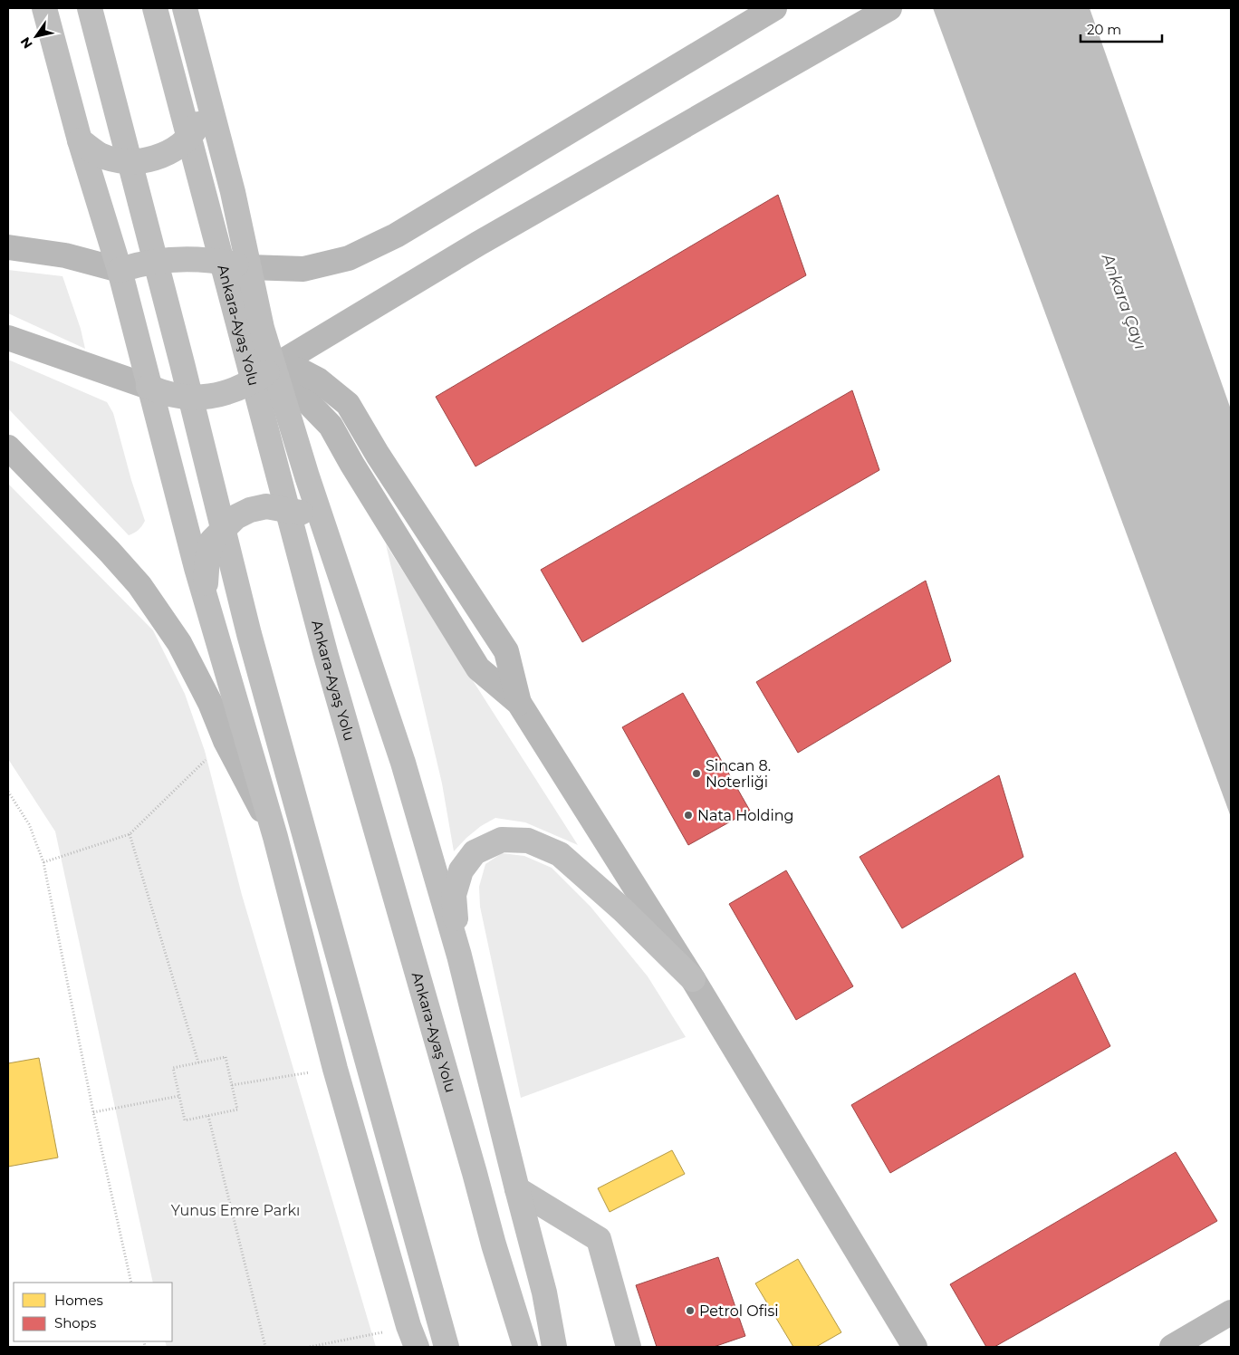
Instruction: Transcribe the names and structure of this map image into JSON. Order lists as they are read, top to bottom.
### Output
{
  "streets": {
    "main road": ["Ankara-Ayaş Yolu"]
  },
  "water": ["Ankara Çayı"],
  "parks": ["Yunus Emre Parkı"],
  "places": ["Sincan 8. Noterliği", "Nata Holding", "Petrol Ofisi"],
  "legend": ["Homes", "Shops"],
  "scale_bar": "20 m",
  "north": "bottom left"
}
